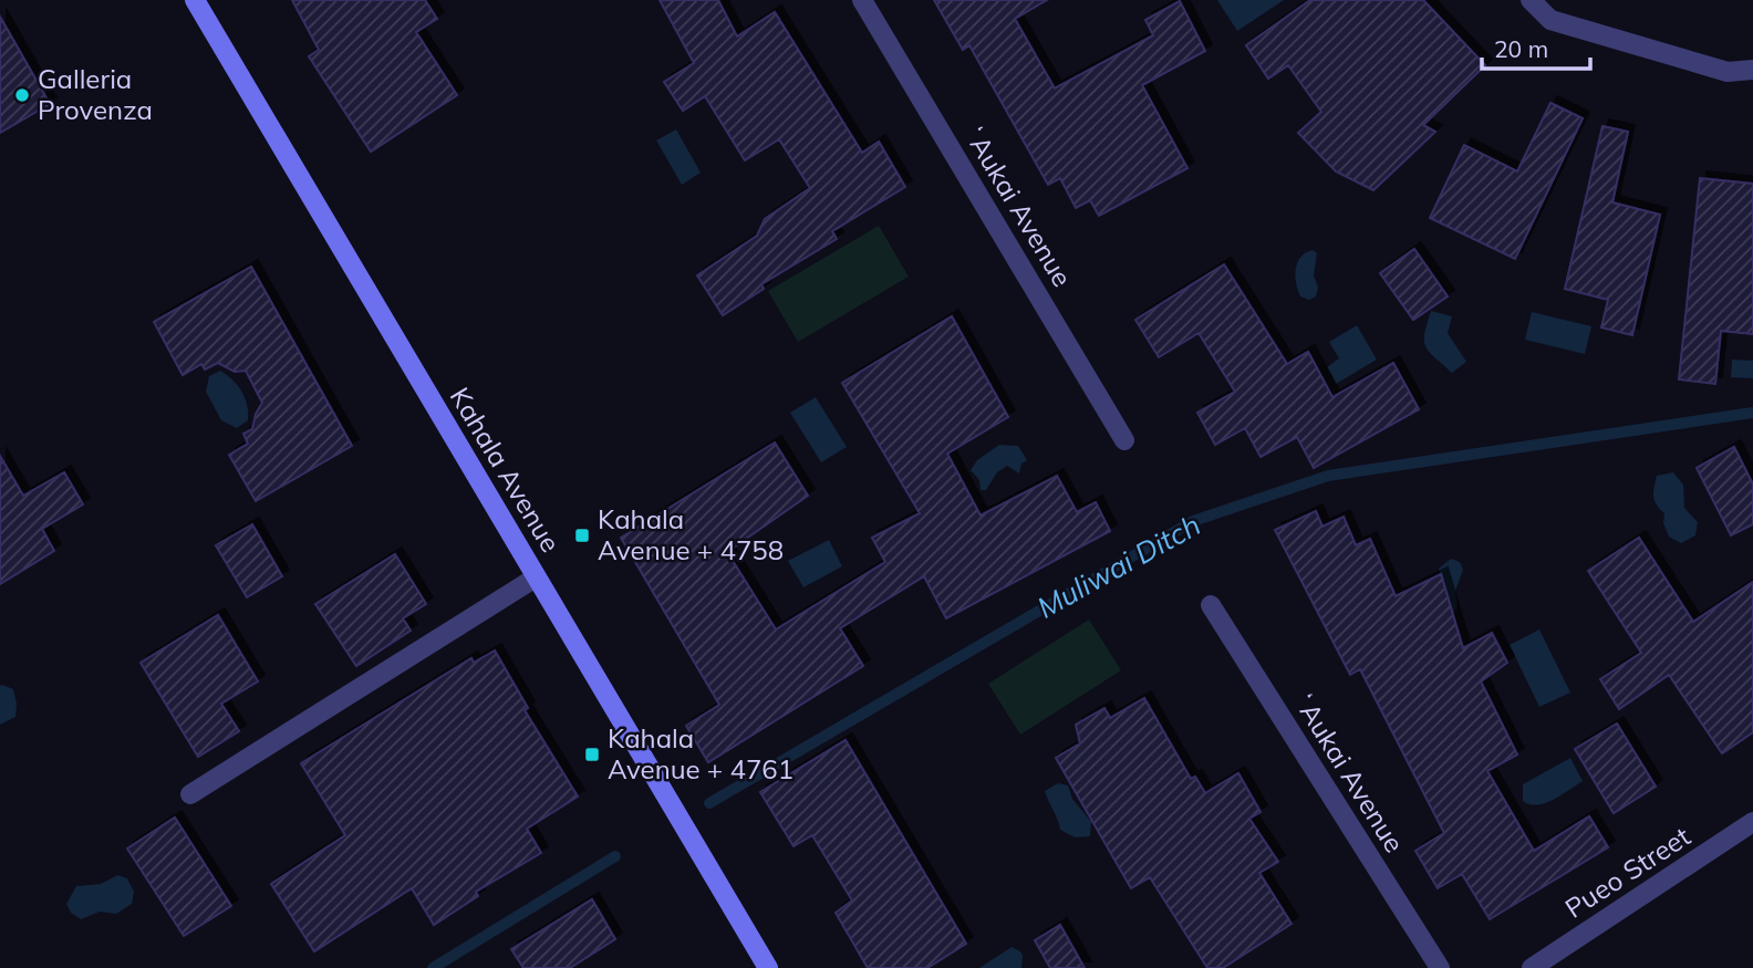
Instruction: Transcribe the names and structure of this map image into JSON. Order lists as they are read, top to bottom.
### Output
{
  "streets": {
    "street": ["ʻAukai Avenue", "Kahala Avenue", "Pueo Street"]
  },
  "water": ["Muliwai Ditch"],
  "places": {
    "other": ["Galleria Provenza"],
    "transit": ["Kahala Avenue + 4758", "Kahala Avenue + 4761"]
  },
  "scale_bar": "20 m"
}
